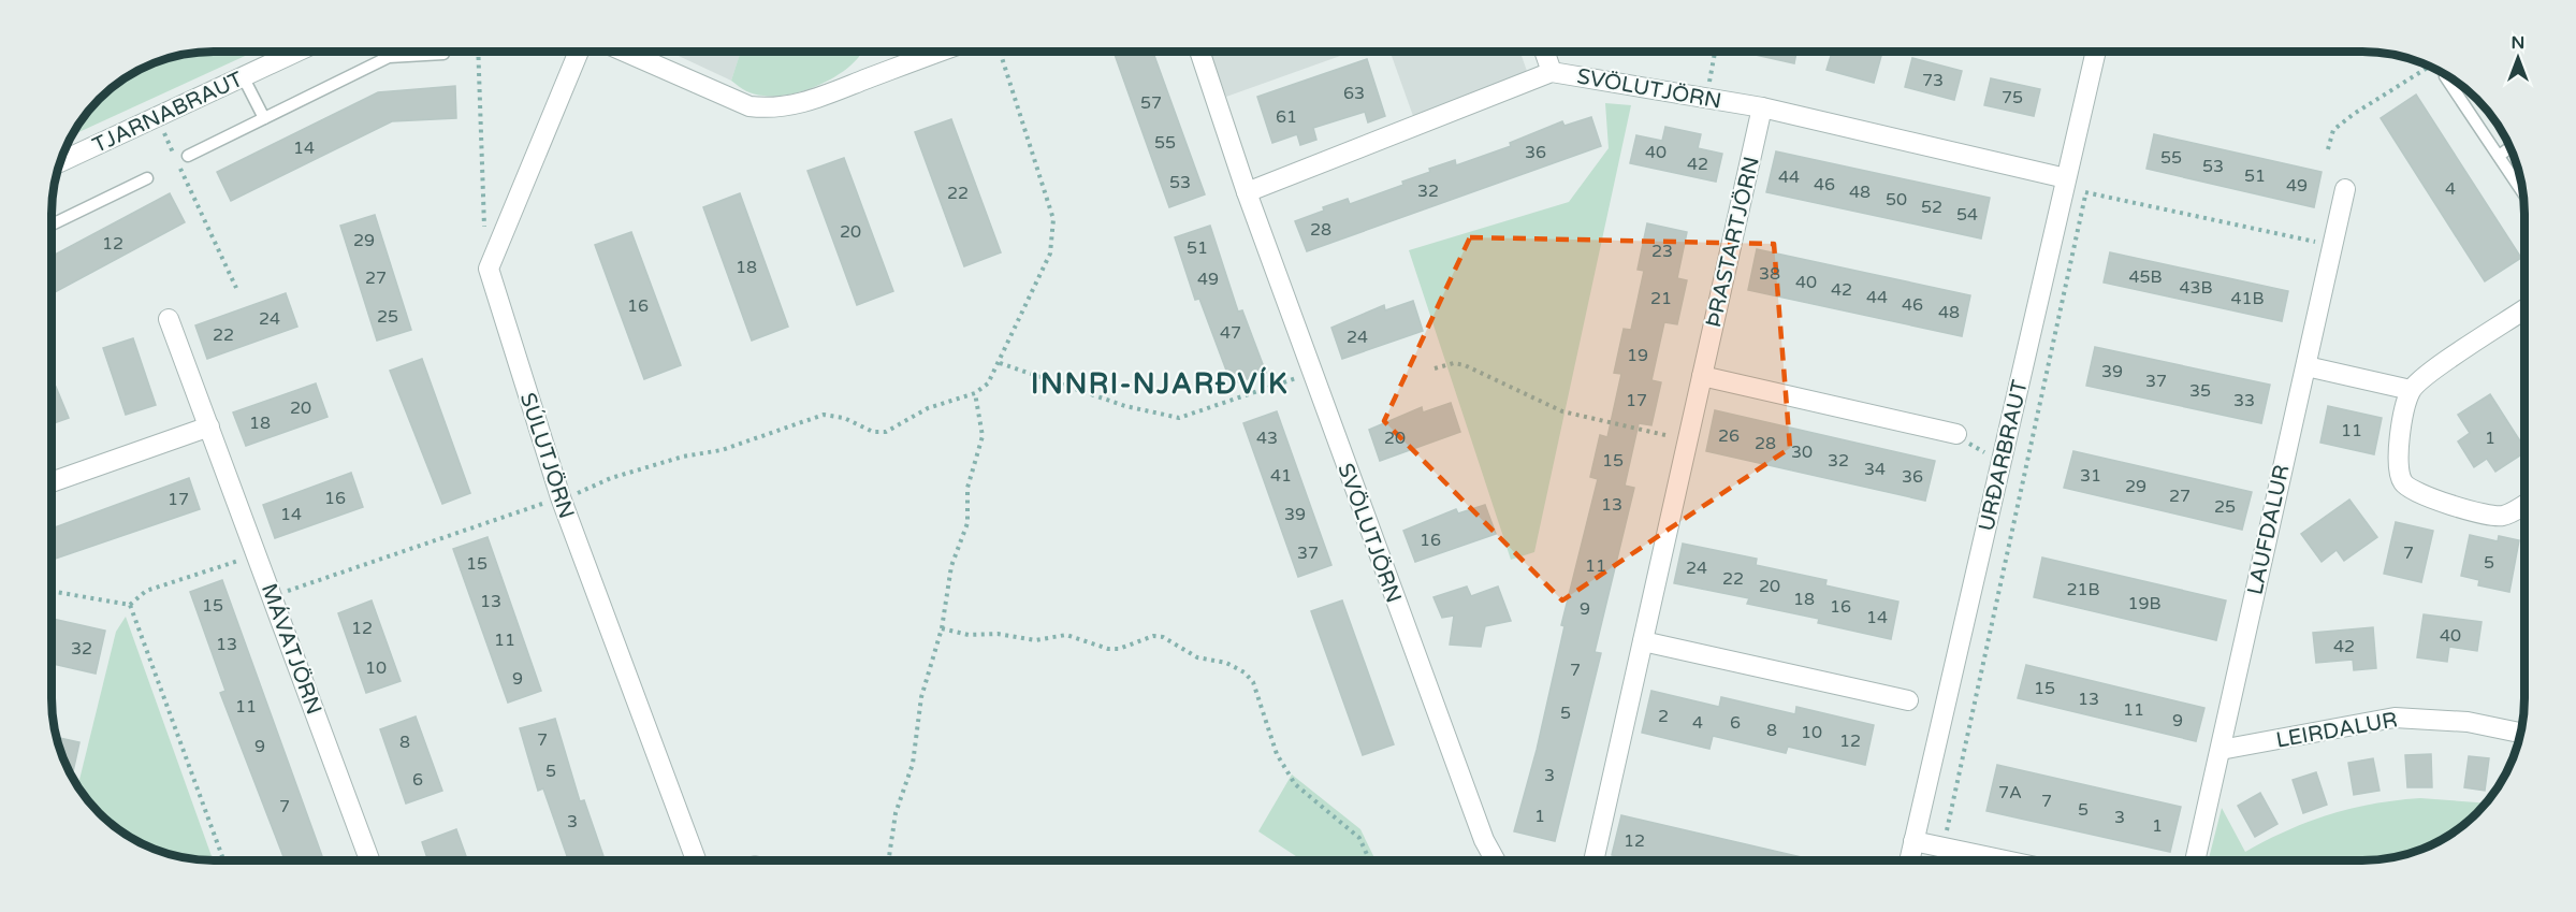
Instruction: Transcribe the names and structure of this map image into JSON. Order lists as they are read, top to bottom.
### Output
{
  "streets": {
    "street": [
      "SVÖLUTJÖRN",
      "TJARNABRAUT",
      "ÞRASTARTJÖRN",
      "SÚLUTJÖRN",
      "URÐARBRAUT",
      "LAUFDALUR",
      "MÁVATJÖRN",
      "LEIRDALUR"
    ]
  },
  "crossings": [
    ["SVÖLUTJÖRN", "ÞRASTARTJÖRN"],
    ["SVÖLUTJÖRN", "URÐARBRAUT"],
    ["LAUFDALUR", "LEIRDALUR"]
  ],
  "districts": ["INNRI-NJARÐVÍK"],
  "house_numbers": [
    "73",
    "63",
    "75",
    "57",
    "61",
    "55",
    "14",
    "36",
    "40",
    "55",
    "42",
    "53",
    "51",
    "44",
    "53",
    "46",
    "49",
    "4",
    "32",
    "48",
    "22",
    "50",
    "52",
    "54",
    "28",
    "20",
    "29",
    "12",
    "51",
    "23",
    "18",
    "38",
    "45B",
    "27",
    "49",
    "40",
    "43B",
    "42",
    "44",
    "21",
    "41B",
    "46",
    "16",
    "48",
    "25",
    "24",
    "47",
    "22",
    "24",
    "19",
    "39",
    "37",
    "35",
    "17",
    "33",
    "20",
    "18",
    "11",
    "26",
    "43",
    "20",
    "1",
    "28",
    "30",
    "15",
    "32",
    "34",
    "41",
    "31",
    "36",
    "29",
    "27",
    "16",
    "17",
    "13",
    "25",
    "14",
    "39",
    "16",
    "37",
    "7",
    "5",
    "15",
    "11",
    "24",
    "22",
    "20",
    "21B",
    "18",
    "13",
    "19B",
    "15",
    "16",
    "9",
    "14",
    "12",
    "40",
    "11",
    "13",
    "42",
    "32",
    "10",
    "7",
    "9",
    "15",
    "13",
    "11",
    "11",
    "5",
    "2",
    "9",
    "4",
    "6",
    "8",
    "10",
    "7",
    "12",
    "8",
    "9",
    "5",
    "3",
    "6",
    "7A",
    "7",
    "7",
    "5",
    "1",
    "3",
    "3",
    "1",
    "12"
  ],
  "north": "top"
}
